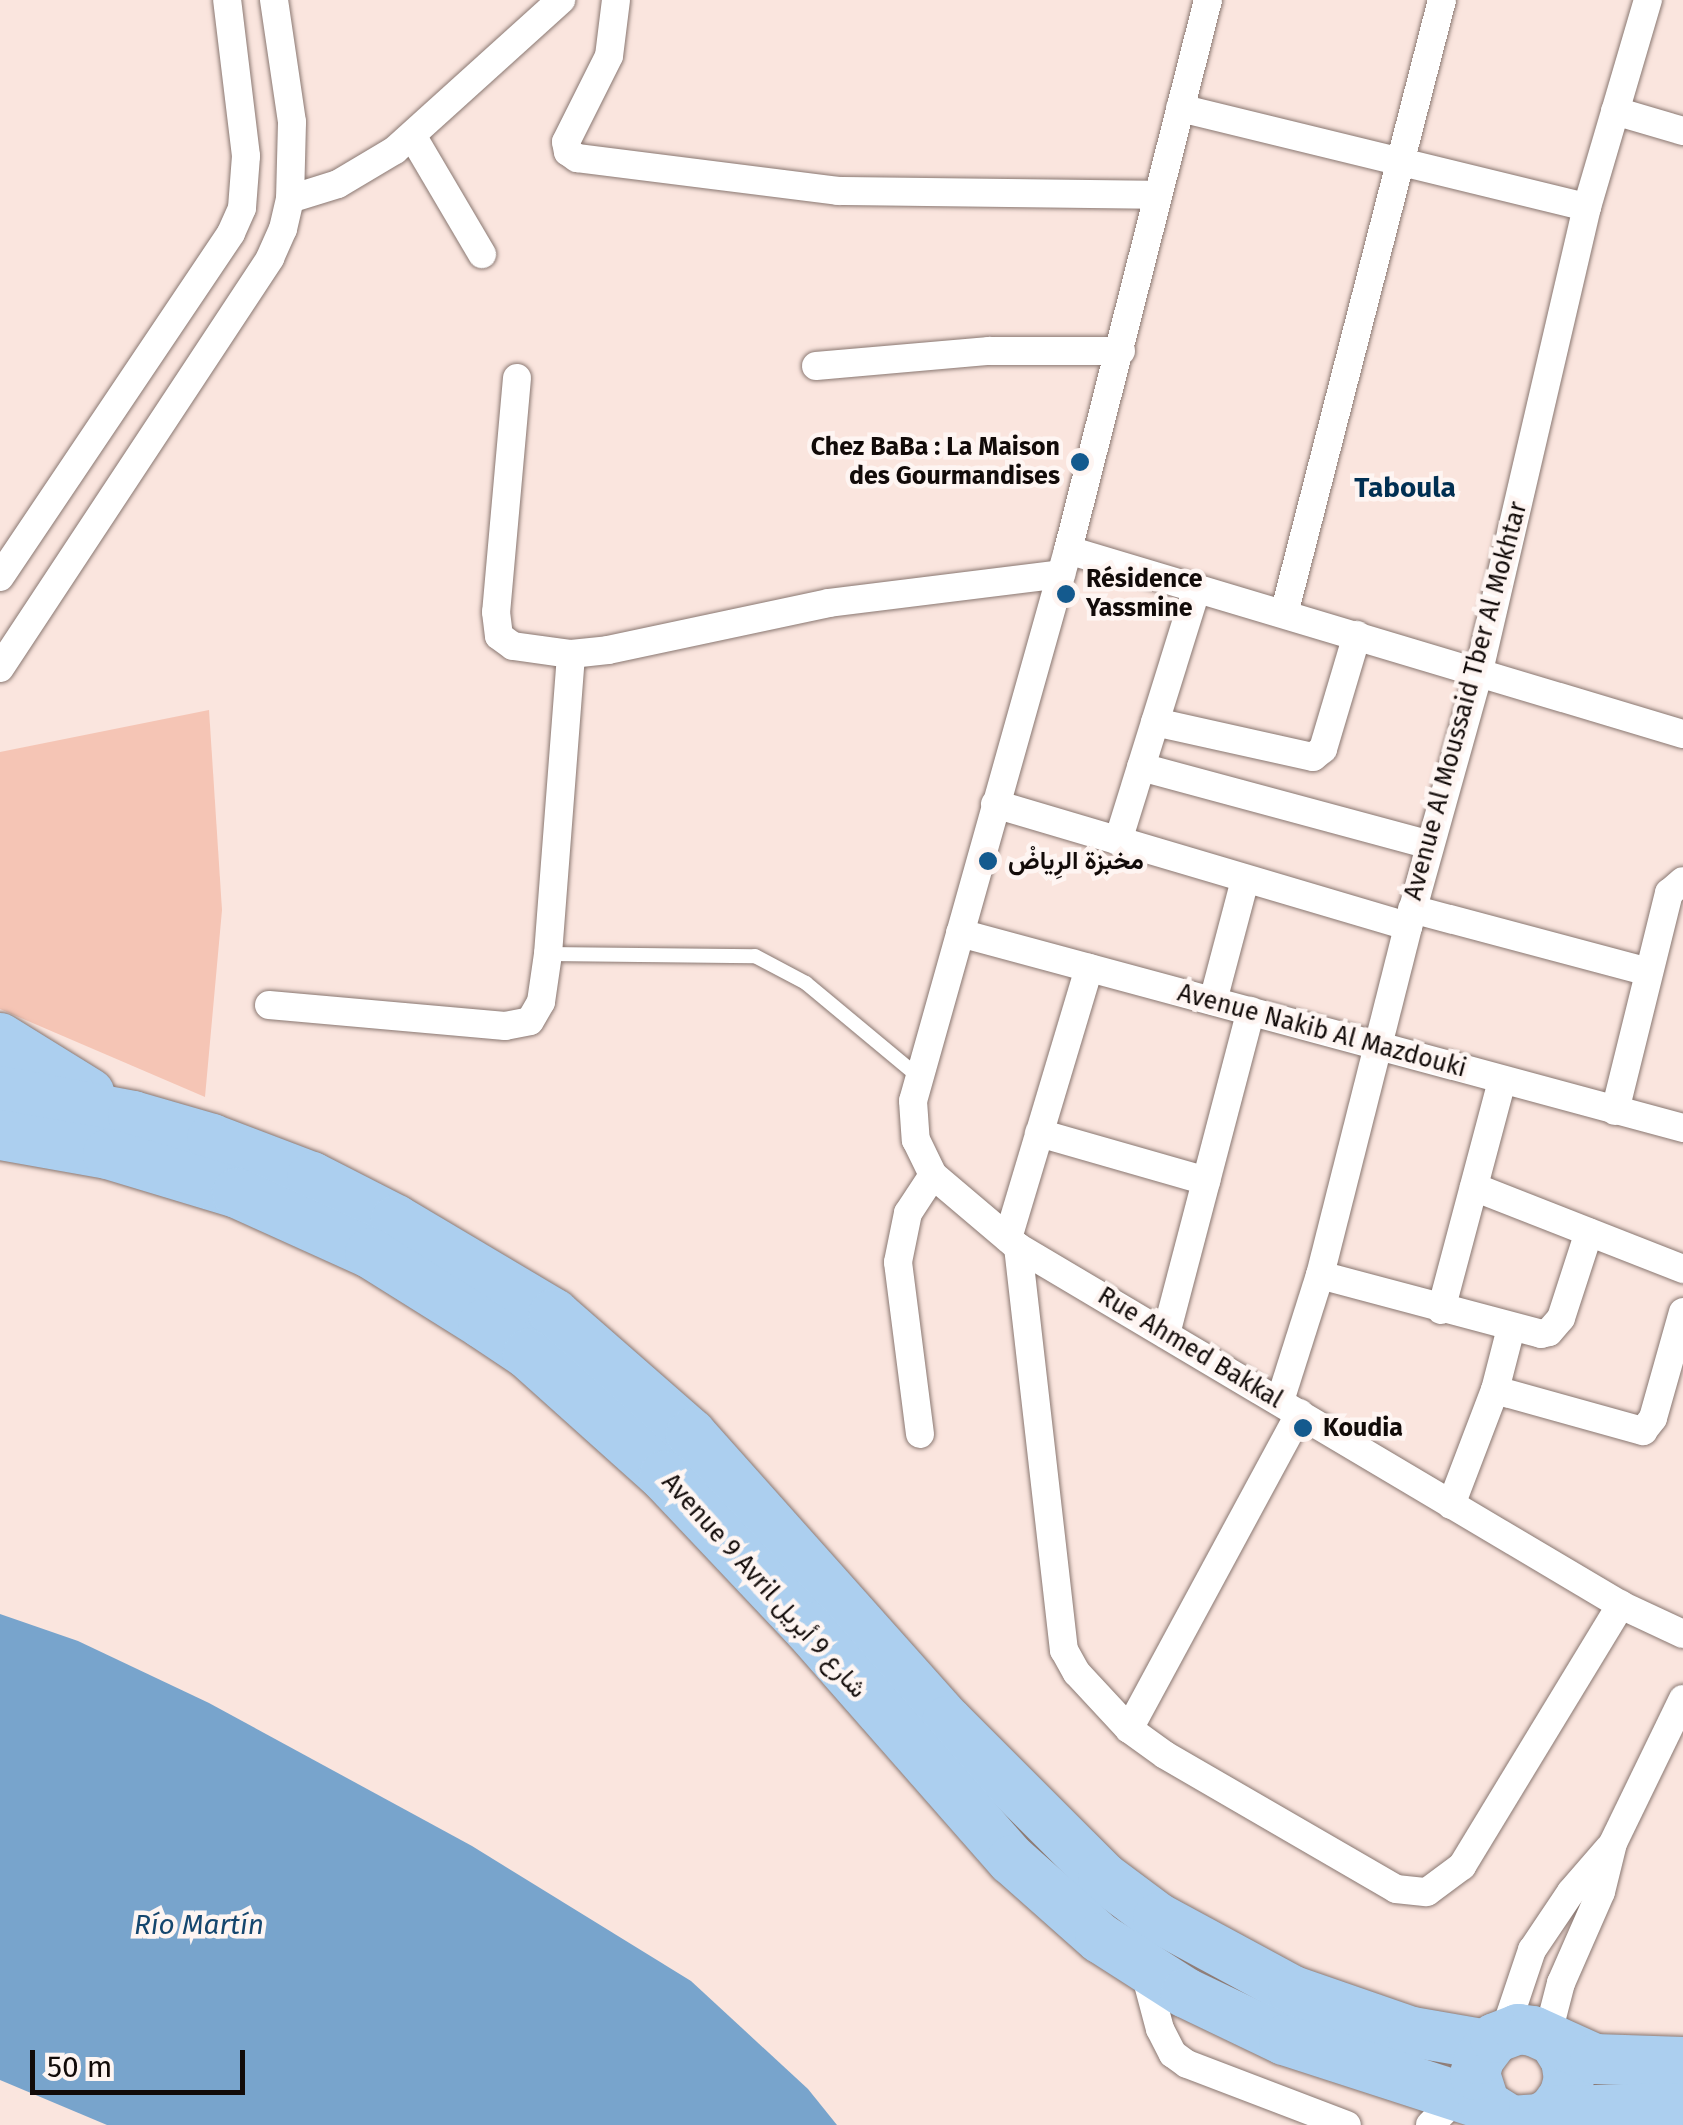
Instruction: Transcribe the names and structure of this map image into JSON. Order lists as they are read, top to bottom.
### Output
{
  "streets": {
    "highway": ["Avenue 9 Avril شارع 9 أبريل"],
    "street": ["Avenue Al Moussaid Tber Al Mokhtar", "Avenue Nakib Al Mazdouki", "Rue Ahmed Bakkal"]
  },
  "crossings": [
    ["Avenue Al Moussaid Tber Al Mokhtar", "Avenue Nakib Al Mazdouki"],
    ["Avenue Al Moussaid Tber Al Mokhtar", "Rue Ahmed Bakkal"]
  ],
  "districts": ["Taboula"],
  "water": ["Río Martín"],
  "places": [
    "Chez BaBa : La Maison des Gourmandises",
    "Résidence Yassmine",
    "مخبزة الرِياضْ",
    "Koudia"
  ],
  "scale_bar": "50 m"
}
